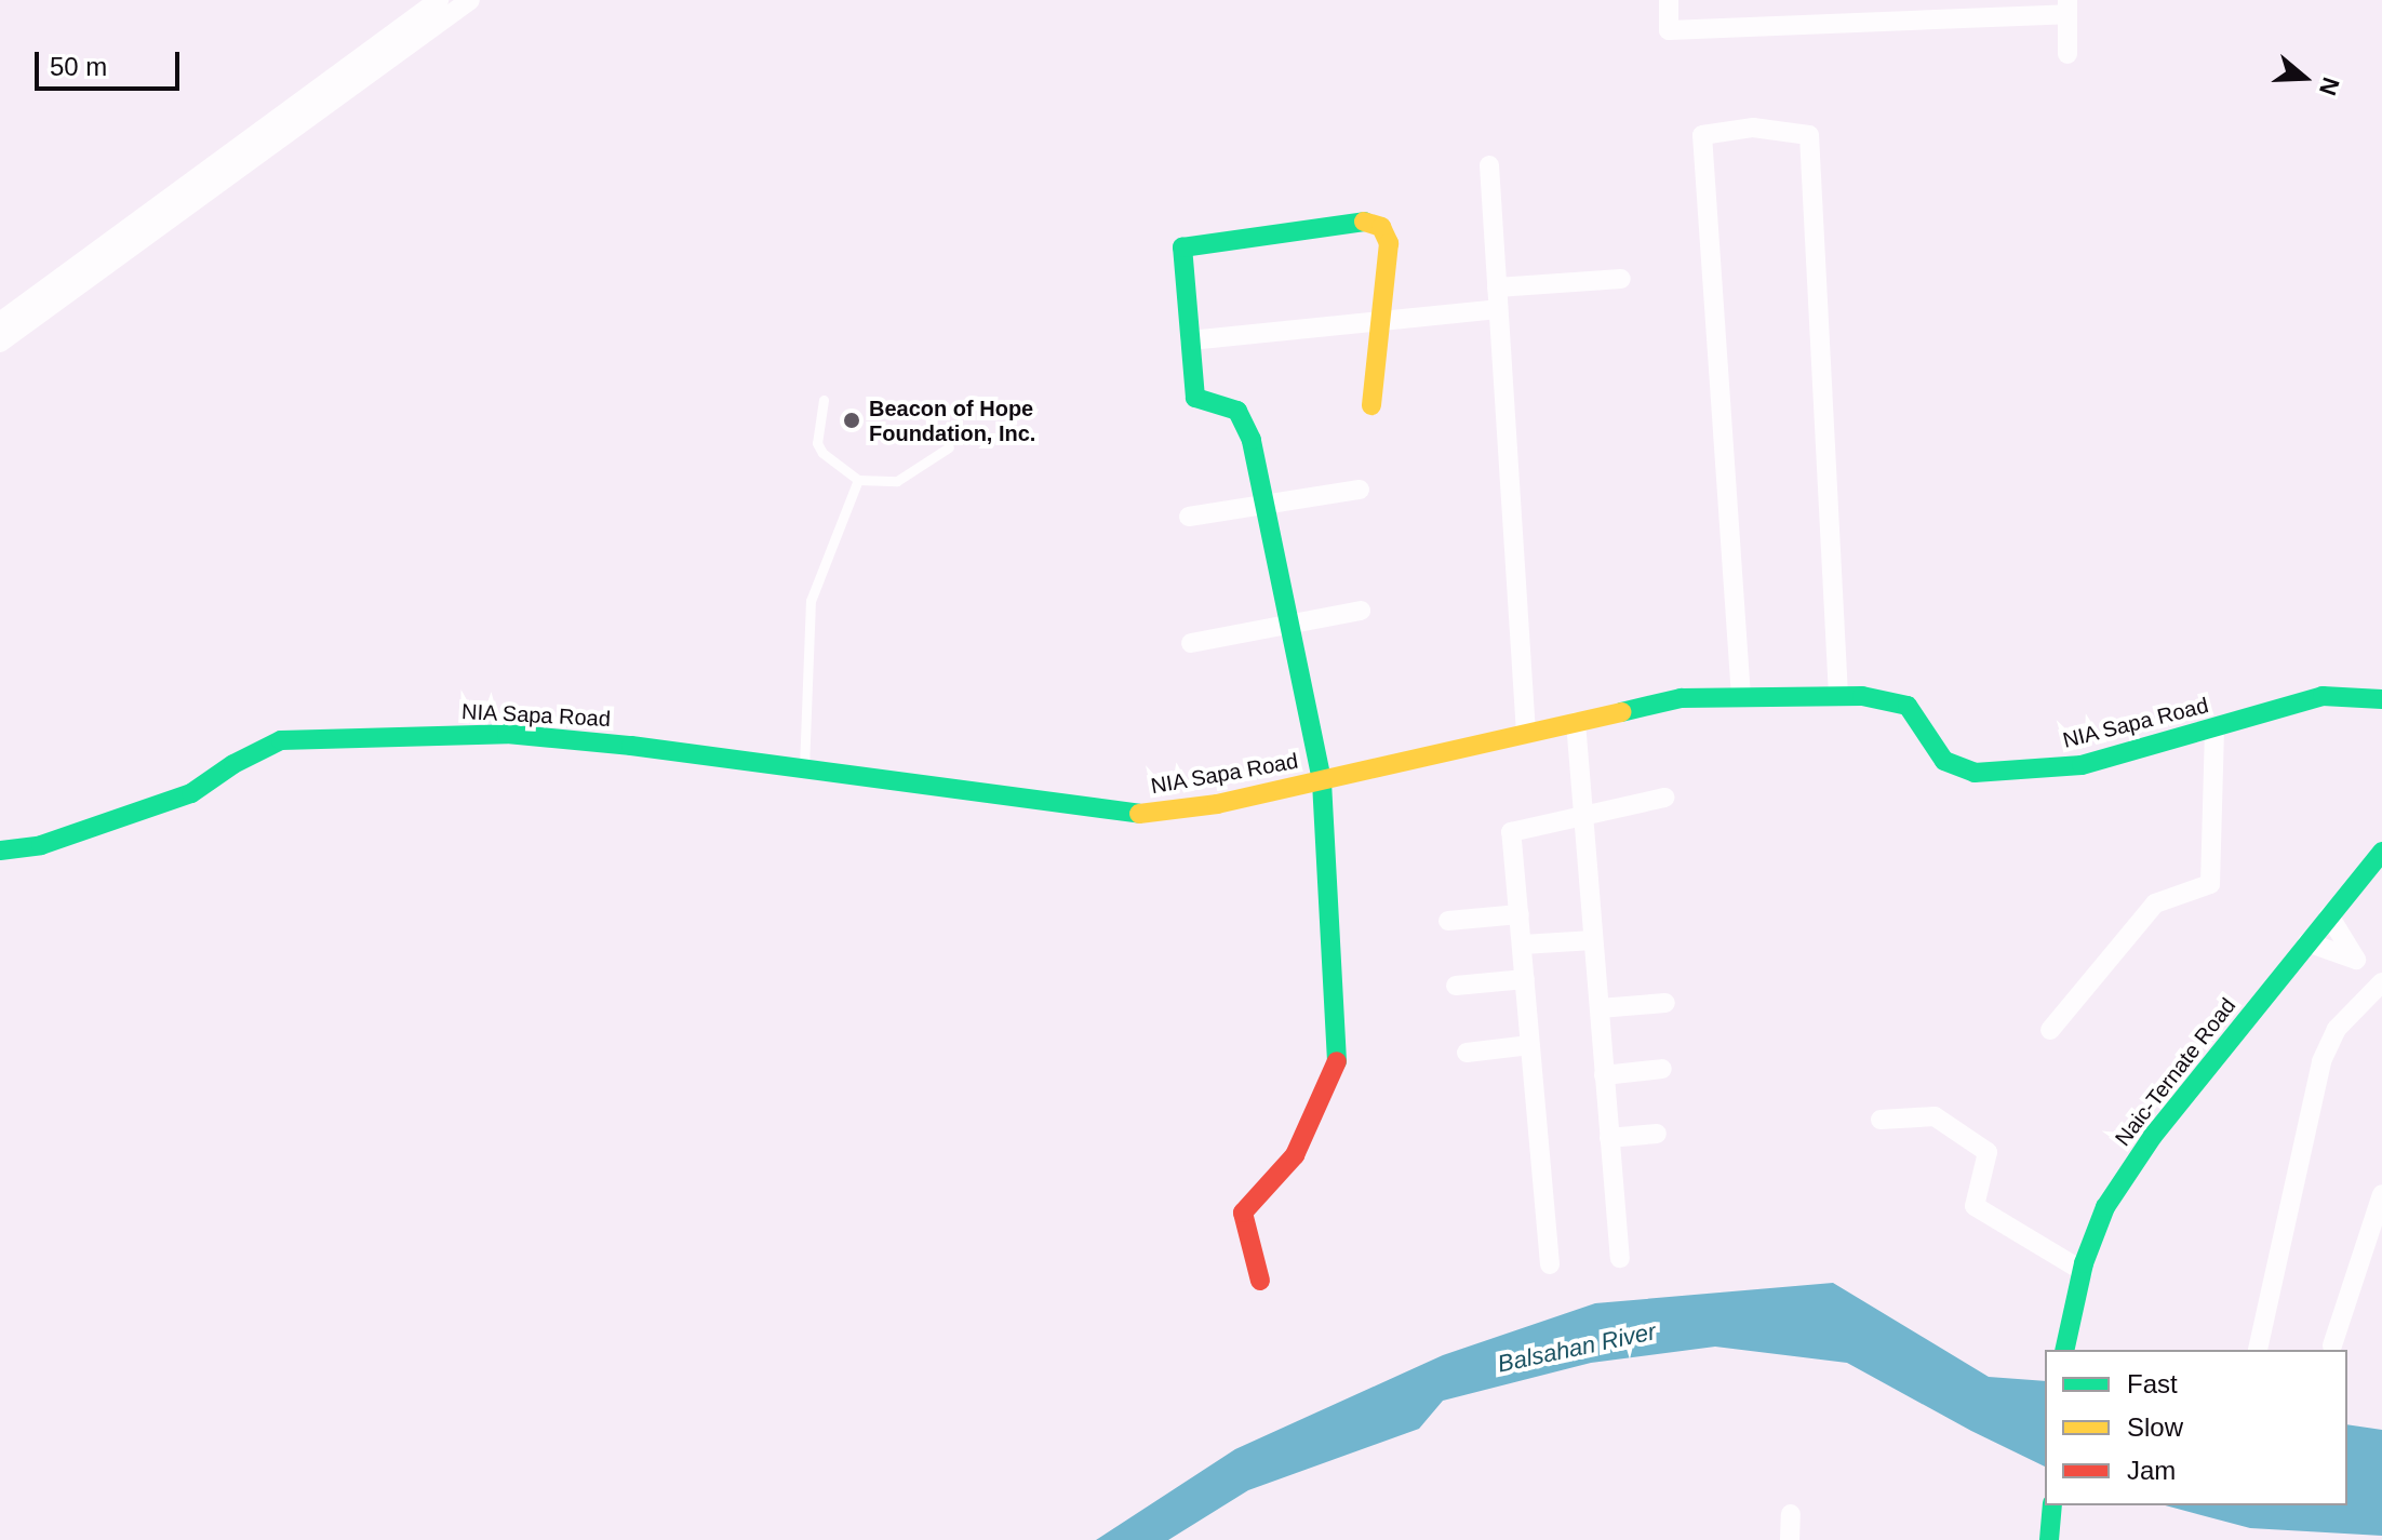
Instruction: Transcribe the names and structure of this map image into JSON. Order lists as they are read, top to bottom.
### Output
{
  "streets": {
    "street": ["NIA Sapa Road", "Naic-Ternate Road"]
  },
  "water": ["Balsahan River"],
  "places": ["Beacon of Hope Foundation, Inc."],
  "legend": ["Fast", "Slow", "Jam"],
  "scale_bar": "50 m",
  "north": "right"
}
